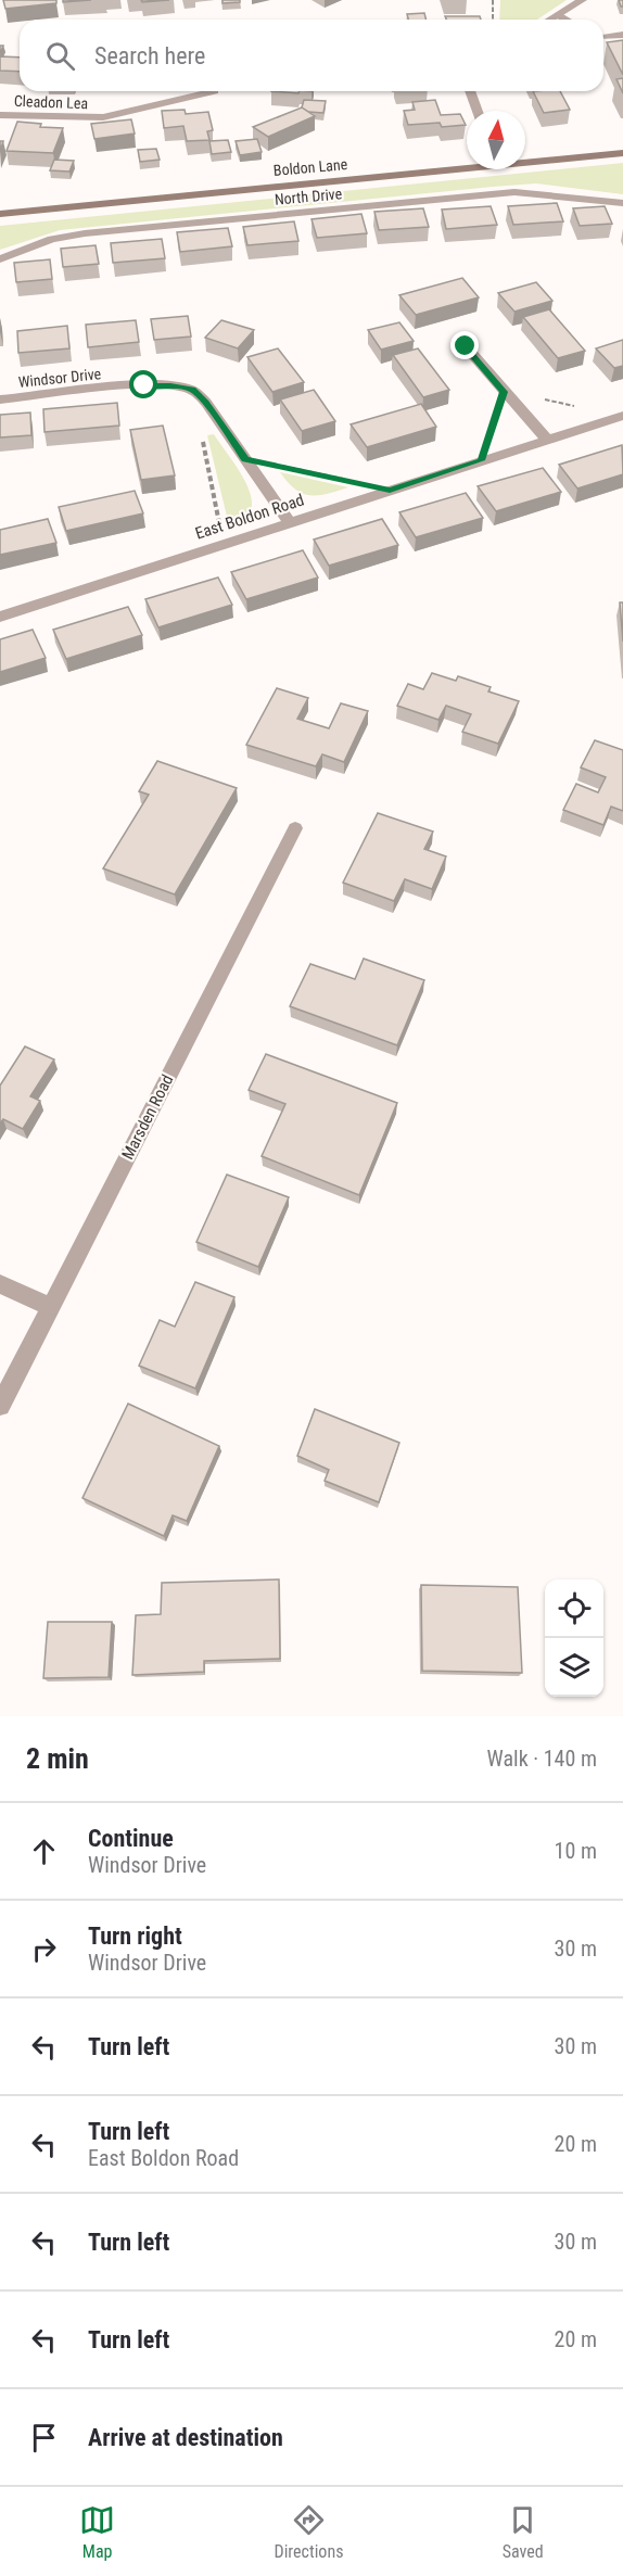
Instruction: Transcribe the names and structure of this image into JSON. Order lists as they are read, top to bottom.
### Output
{
  "streets": {
    "street": [
      "Cleadon Lea",
      "Boldon Lane",
      "North Drive",
      "Windsor Drive",
      "East Boldon Road",
      "Marsden Road"
    ]
  },
  "crossings": [
    ["Windsor Drive", "East Boldon Road"]
  ],
  "north": "top",
  "page": {
    "search": "Search here",
    "heading": ["2 min", "Walk · 140 m"],
    "list": [
      ["Continue", "Windsor Drive", "10 m"],
      ["Turn right", "Windsor Drive", "30 m"],
      ["Turn left", "30 m"],
      ["Turn left", "East Boldon Road", "20 m"],
      ["Turn left", "30 m"],
      ["Turn left", "20 m"],
      "Arrive at destination"
    ],
    "nav": ["Map", "Directions", "Saved"]
  }
}
